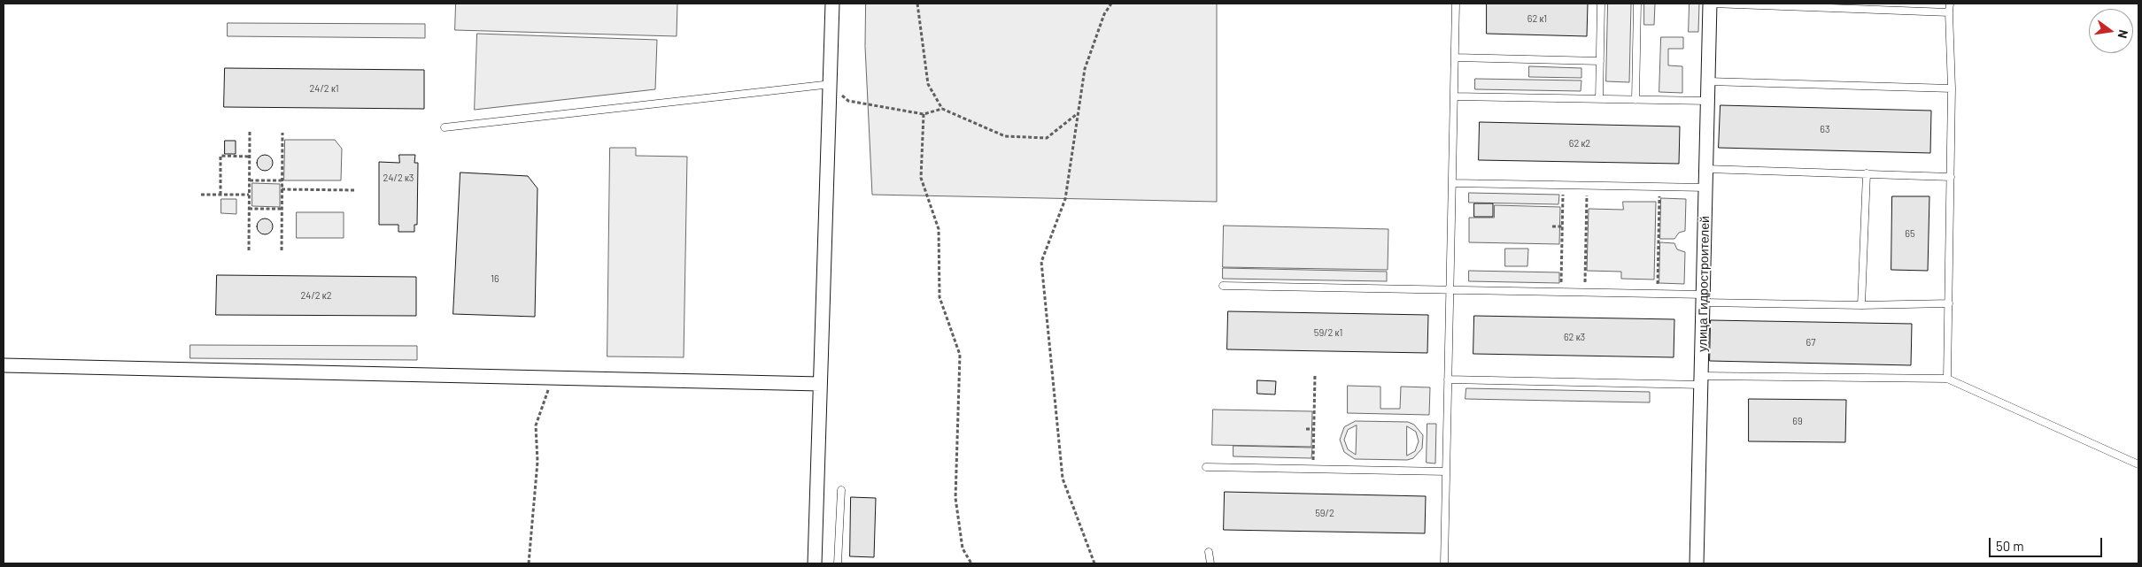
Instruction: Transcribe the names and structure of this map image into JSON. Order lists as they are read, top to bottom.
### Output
{
  "streets": {
    "street": ["улица Гидростроителей"]
  },
  "house_numbers": [
    "62 к1",
    "24/2 к1",
    "63",
    "62 к2",
    "24/2 к3",
    "65",
    "16",
    "24/2 к2",
    "59/2 к1",
    "62 к3",
    "67",
    "69",
    "59/2"
  ],
  "scale_bar": "50 m",
  "north": "right"
}
